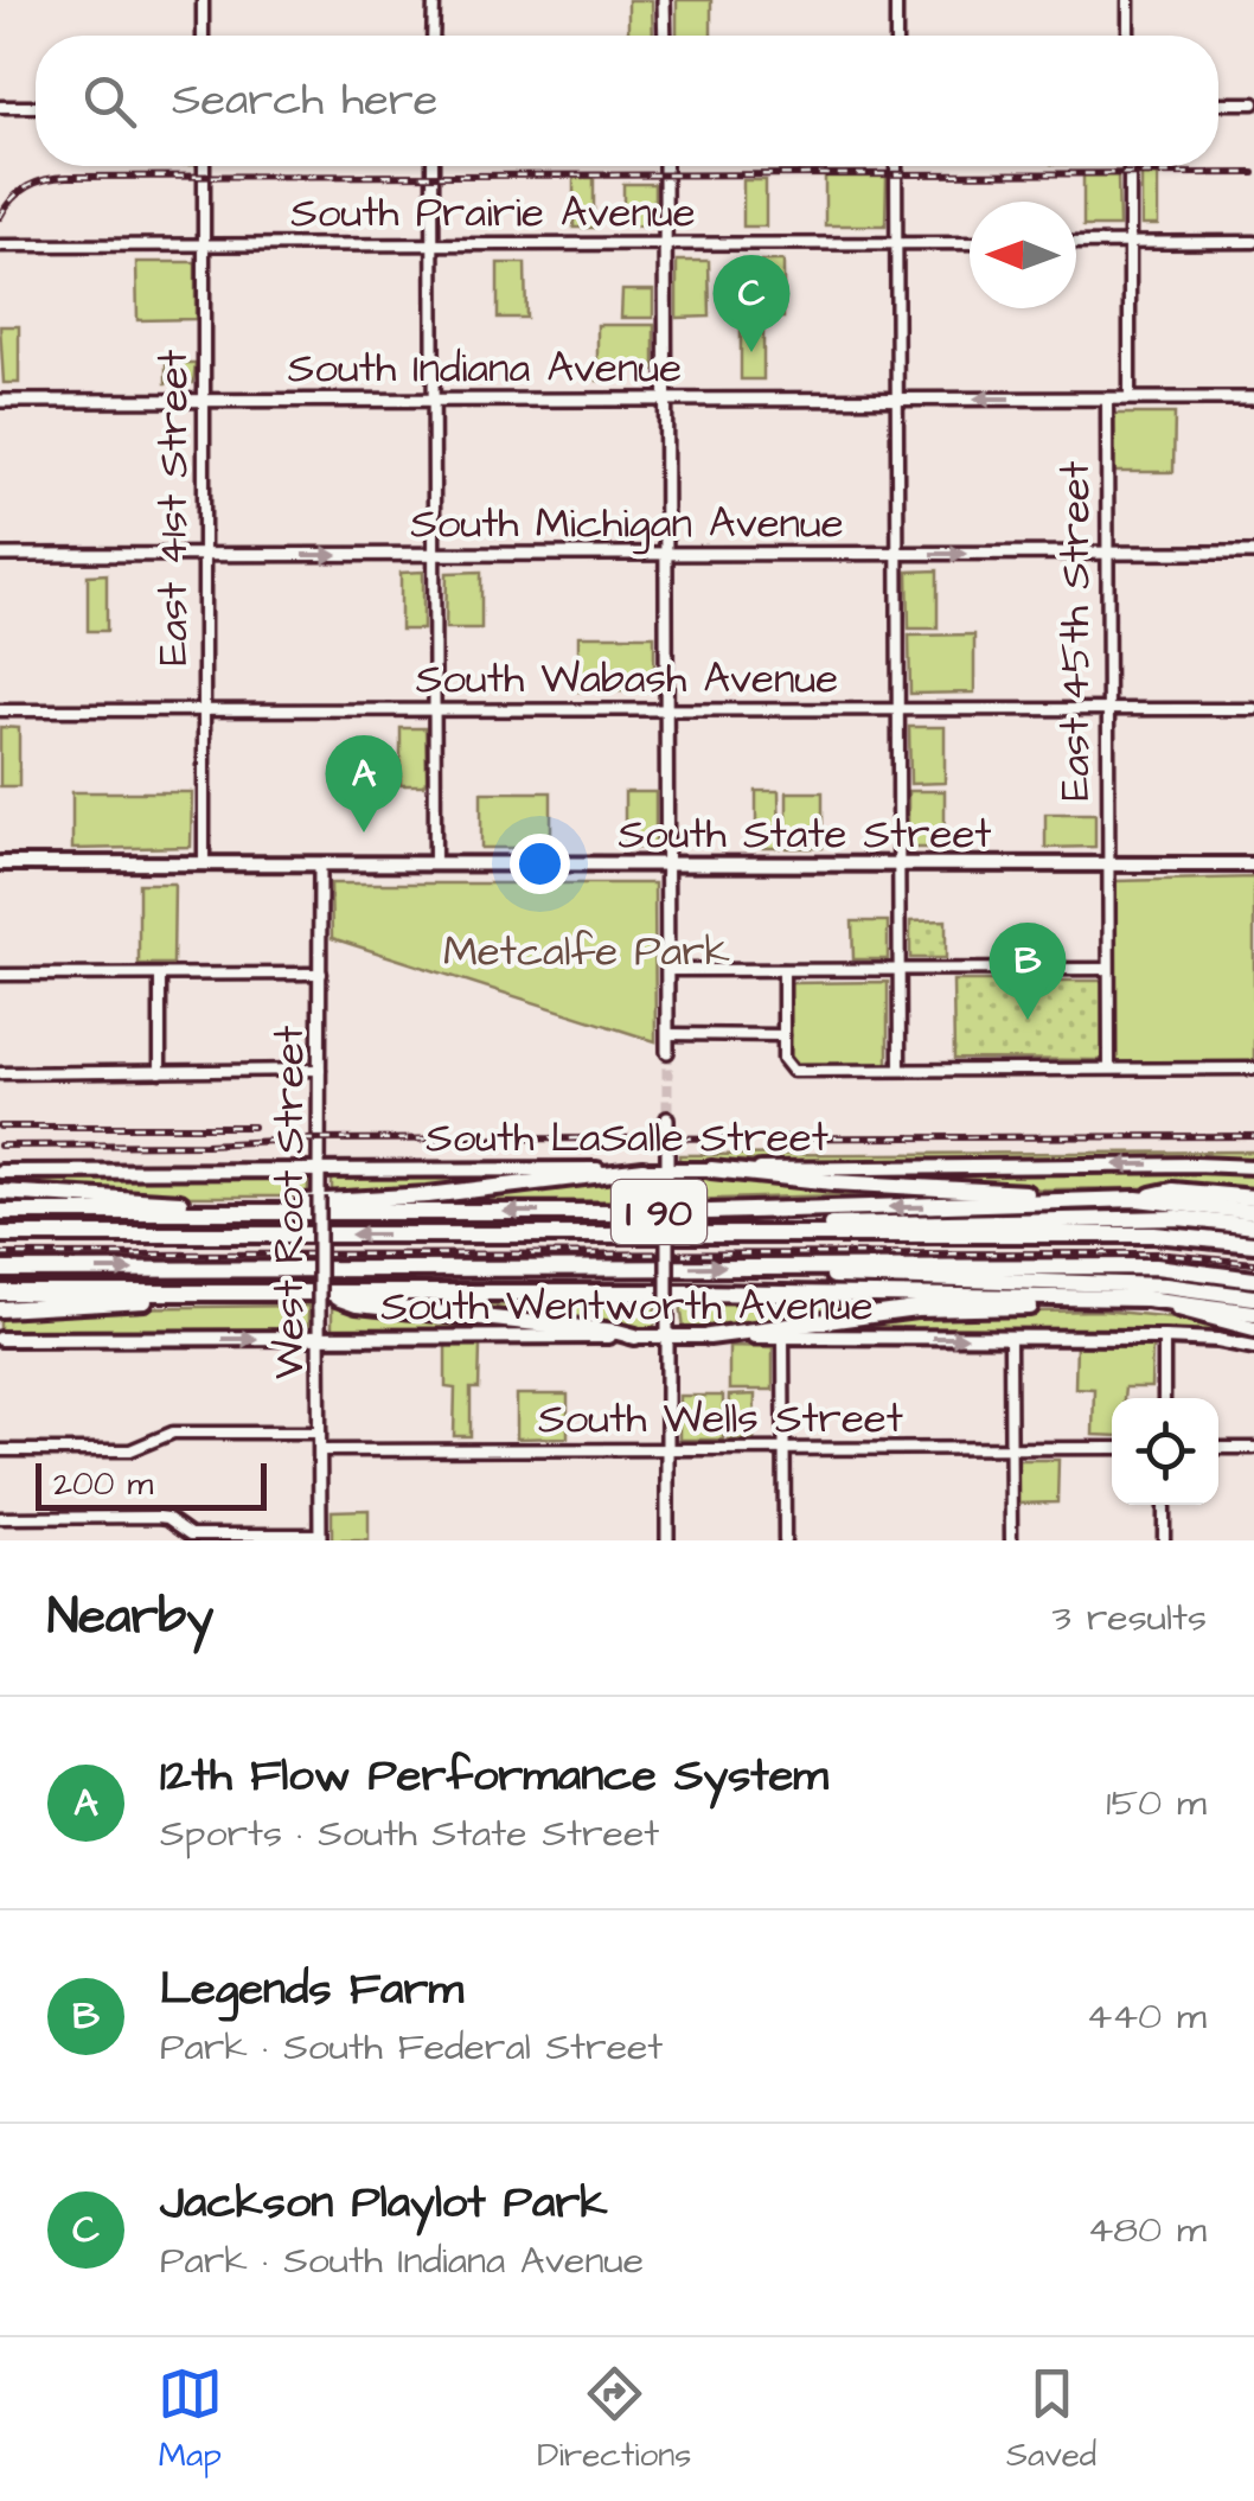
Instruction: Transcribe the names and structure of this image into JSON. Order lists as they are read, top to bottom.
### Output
{
  "streets": {
    "highway": ["I 90"],
    "main road": ["South State Street", "South LaSalle Street", "South Wentworth Avenue"],
    "street": [
      "South Prairie Avenue",
      "South Indiana Avenue",
      "East 41st Street",
      "South Michigan Avenue",
      "East 45th Street",
      "South Wabash Avenue",
      "West Root Street",
      "South Wells Street"
    ]
  },
  "crossings": [
    ["South Prairie Avenue", "East 41st Street"],
    ["South Indiana Avenue", "East 41st Street"],
    ["South Indiana Avenue", "East 45th Street"],
    ["East 41st Street", "South Michigan Avenue"],
    ["East 41st Street", "South Wabash Avenue"],
    ["East 41st Street", "South State Street"],
    ["South Michigan Avenue", "East 45th Street"],
    ["East 45th Street", "South Wabash Avenue"],
    ["East 45th Street", "South State Street"],
    ["South State Street", "West Root Street"],
    ["South LaSalle Street", "West Root Street"],
    ["West Root Street", "I 90"],
    ["West Root Street", "South Wentworth Avenue"],
    ["West Root Street", "South Wells Street"]
  ],
  "one_way": ["South LaSalle Street", "South Wentworth Avenue"],
  "parks": ["Metcalfe Park"],
  "scale_bar": "200 m",
  "north": "left",
  "page": {
    "search": "Search here",
    "pins": ["C", "A", "B"],
    "scale": "200 m",
    "heading": ["Nearby", "3 results"],
    "list": [
      {
        "mark": "A",
        "name": "12th Flow Performance System",
        "note": "Sports · South State Street",
        "value": "150 m"
      },
      {
        "mark": "B",
        "name": "Legends Farm",
        "note": "Park · South Federal Street",
        "value": "440 m"
      },
      {
        "mark": "C",
        "name": "Jackson Playlot Park",
        "note": "Park · South Indiana Avenue",
        "value": "480 m"
      }
    ],
    "nav": ["Map", "Directions", "Saved"]
  }
}
